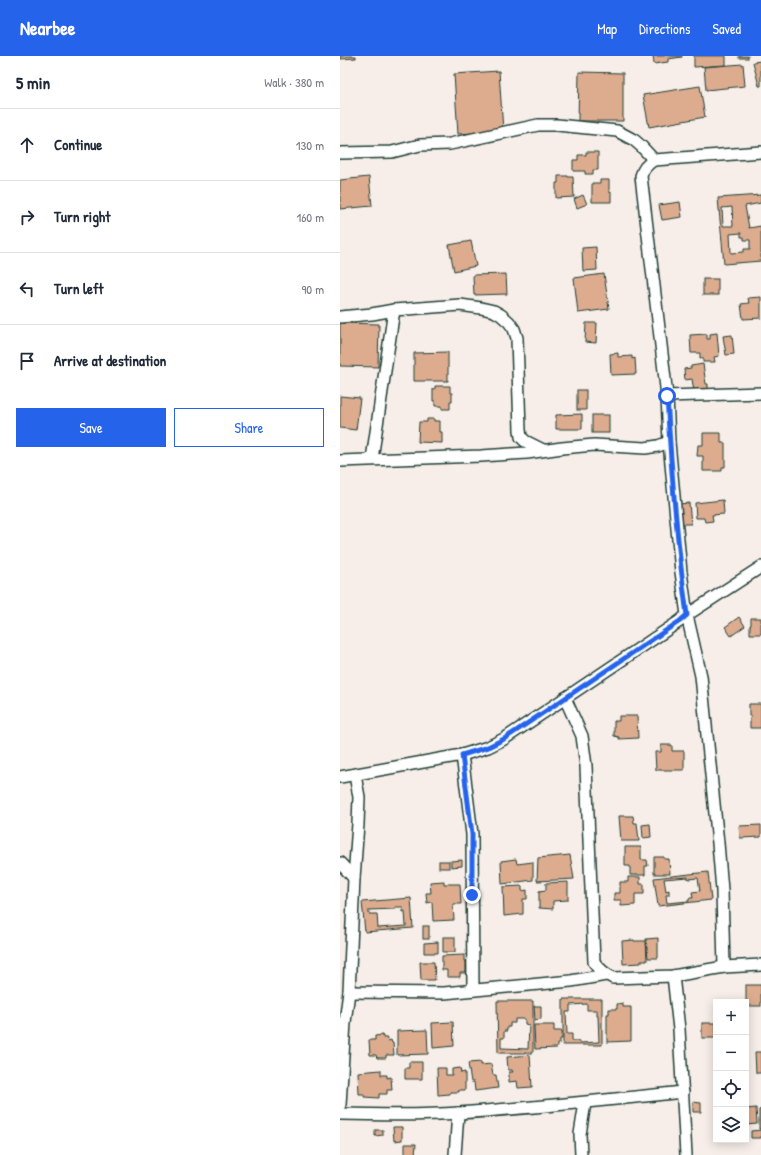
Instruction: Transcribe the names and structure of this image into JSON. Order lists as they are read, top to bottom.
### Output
{
  "page": {
    "header": "Nearbee",
    "nav": ["Map", "Directions", "Saved"],
    "heading": ["5 min", "Walk · 380 m"],
    "list": [
      ["Continue", "130 m"],
      ["Turn right", "160 m"],
      ["Turn left", "90 m"],
      "Arrive at destination"
    ],
    "buttons": ["Save", "Share"],
    "map_buttons": ["+", "−"]
  }
}
